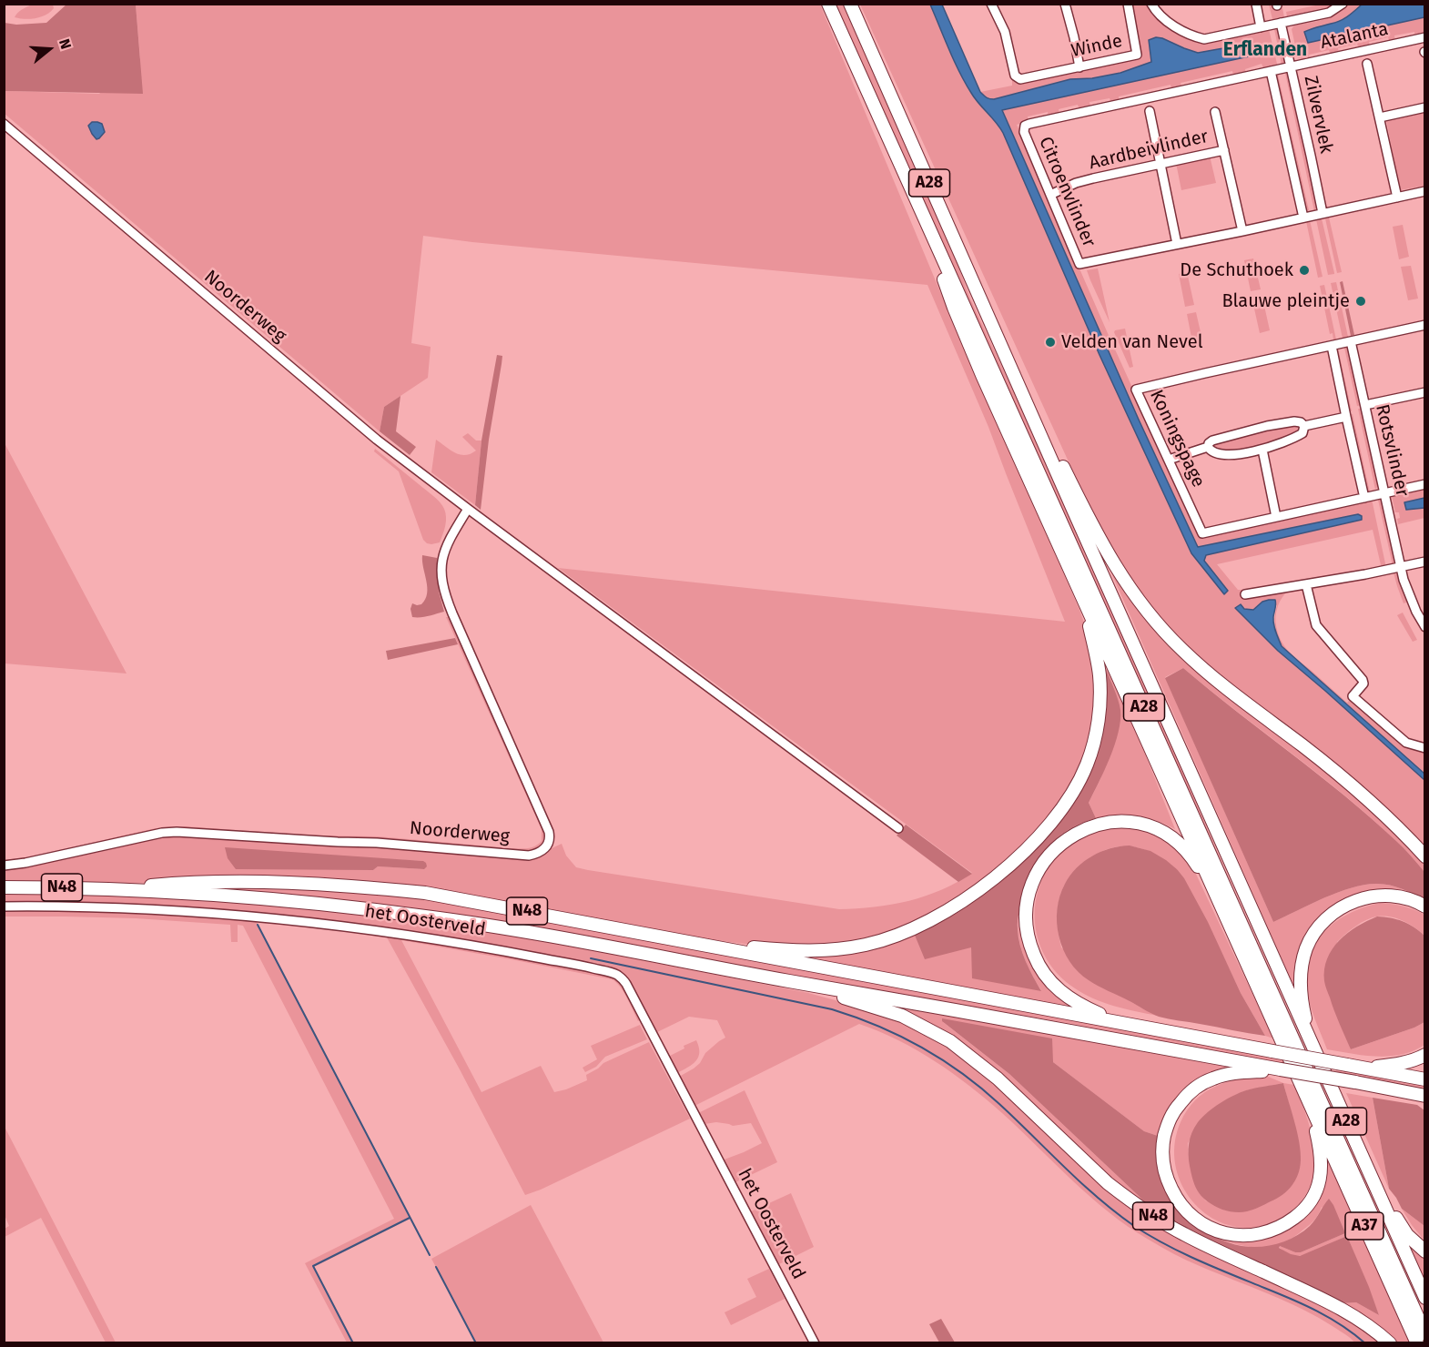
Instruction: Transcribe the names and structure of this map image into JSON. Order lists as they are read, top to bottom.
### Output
{
  "streets": {
    "highway": ["A28", "N48", "A37"],
    "street": [
      "Atalanta",
      "Winde",
      "Zilvervlek",
      "Aardbeivlinder",
      "Citroenvlinder",
      "Noorderweg",
      "Koningspage",
      "Rotsvlinder",
      "het Oosterveld"
    ]
  },
  "crossings": [
    ["Atalanta", "Zilvervlek"],
    ["Atalanta", "Citroenvlinder"],
    ["Zilvervlek", "Citroenvlinder"],
    ["Aardbeivlinder", "Citroenvlinder"],
    ["A28", "N48"],
    ["A28", "A37"],
    ["Koningspage", "Rotsvlinder"]
  ],
  "districts": ["Erflanden"],
  "places": ["De Schuthoek", "Blauwe pleintje", "Velden van Nevel"],
  "north": "right"
}
